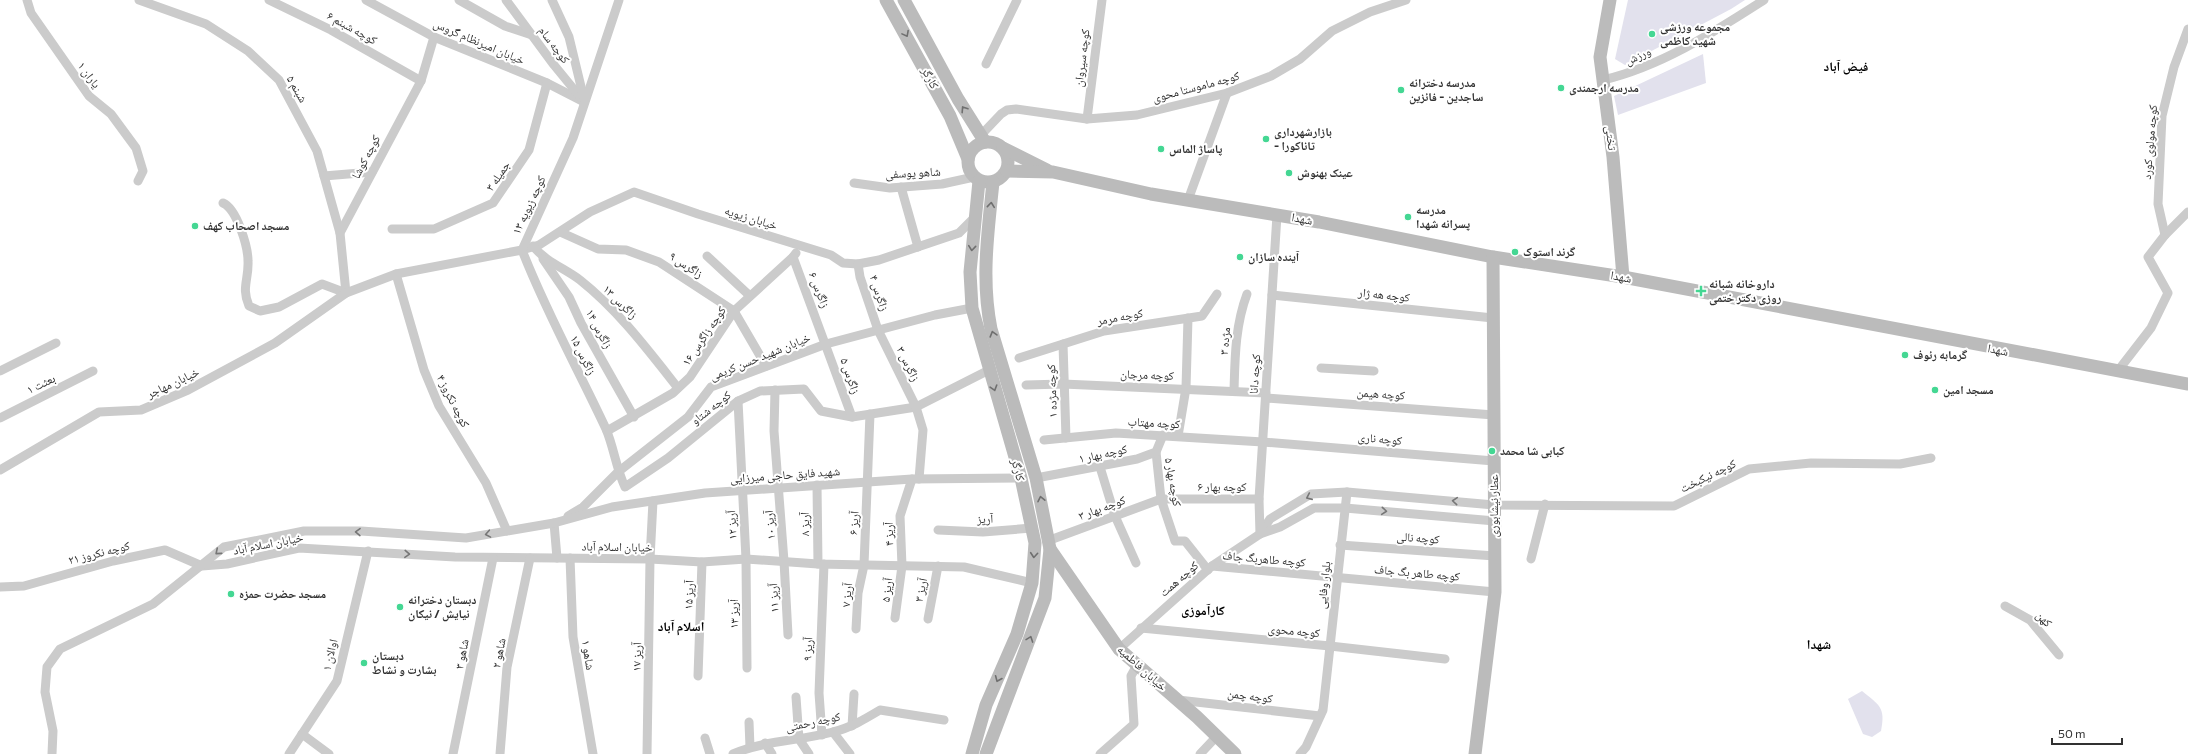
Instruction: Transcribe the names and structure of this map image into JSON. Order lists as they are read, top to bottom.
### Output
{
  "streets": {
    "main road": [
      "کارگر",
      "تختی",
      "شهدا",
      "عطار نیشابوری",
      "خیابان فاطمیه"
    ],
    "street": [
      "کوچه شبنم ۶",
      "خیابان امیرنظام گروس",
      "کوچه سام",
      "ورزش",
      "کوچه سیروان",
      "یاران ۱",
      "کوچه ماموستا محوی",
      "شبنم ۵",
      "کوچه مولوی کورد",
      "کوچه کوشا",
      "شاهو یوسفی",
      "جمیله ۳",
      "کوچه زیویه ۱۳",
      "خیابان زیویه",
      "زاگرس ۹",
      "زاگرس ۶",
      "زاگرس ۴",
      "کوچه هه ژار",
      "زاگرس ۱۳",
      "کوچه مرمر",
      "زاگرس ۱۴",
      "کوچه زاگرس ۱۶",
      "مژده ۳",
      "زاگرس ۱۵",
      "خیابان شهید حسن کریمی",
      "زاگرس ۳",
      "کوچه دانا",
      "کوچه مرجان",
      "زاگرس ۵",
      "خیابان مهاجر",
      "بعثت ۱",
      "کوچه مژده ۱",
      "کوچه هیمن",
      "کوچه نکروز ۴",
      "کوچه شتاو",
      "کوچه مهتاب",
      "کوچه ناری",
      "کوچه بهار ۱",
      "شهید فایق حاجی میرزایی",
      "کوچه نیکبخت",
      "کوچه بهار ۵",
      "کوچه بهار ۶",
      "کوچه بهار ۳",
      "آریز",
      "آریز ۶",
      "آریز ۸",
      "آریز ۱۲",
      "آریز ۱۰",
      "آریز ۴",
      "کوچه نالی",
      "خیابان اسلام آباد",
      "کوچه نکروز ۲۱",
      "کوچه طاهربگ جاف",
      "کوچه طاهر بگ جاف",
      "کوچه همت",
      "بلوار وفایی",
      "آریز ۵",
      "آریز ۳",
      "آریز ۱۵",
      "آریز ۷",
      "آریز ۱۱",
      "آریز ۱۳",
      "کهن",
      "کوچه محوی",
      "آریز ۹",
      "شاهو ۲",
      "شاهو ۳",
      "اوالان ۱",
      "شاهو ۱",
      "آریز ۱۷",
      "کوچه چمن",
      "کوچه رحمتی"
    ]
  },
  "crossings": [
    ["کوچه شبنم ۶", "کوچه کوشا"],
    ["خیابان امیرنظام گروس", "کوچه سام"],
    ["خیابان امیرنظام گروس", "کوچه کوشا"],
    ["خیابان امیرنظام گروس", "جمیله ۳"],
    ["خیابان امیرنظام گروس", "کوچه زیویه ۱۳"],
    ["کوچه سام", "کوچه زیویه ۱۳"],
    ["ورزش", "تختی"],
    ["کوچه سیروان", "کوچه ماموستا محوی"],
    ["کارگر", "کوچه ماموستا محوی"],
    ["کارگر", "شاهو یوسفی"],
    ["کارگر", "خیابان زیویه"],
    ["کارگر", "خیابان شهید حسن کریمی"],
    ["کارگر", "کوچه شتاو"],
    ["کارگر", "کوچه بهار ۱"],
    ["کارگر", "شهید فایق حاجی میرزایی"],
    ["کارگر", "کوچه بهار ۳"],
    ["کارگر", "آریز"],
    ["کارگر", "خیابان اسلام آباد"],
    ["کارگر", "خیابان فاطمیه"],
    ["کوچه ماموستا محوی", "شاهو یوسفی"],
    ["شبنم ۵", "کوچه کوشا"],
    ["تختی", "شهدا"],
    ["کوچه زیویه ۱۳", "خیابان زیویه"],
    ["کوچه زیویه ۱۳", "زاگرس ۱۵"],
    ["کوچه زیویه ۱۳", "خیابان مهاجر"],
    ["کوچه زیویه ۱۳", "کوچه نکروز ۴"],
    ["خیابان زیویه", "زاگرس ۹"],
    ["خیابان زیویه", "زاگرس ۴"],
    ["خیابان زیویه", "زاگرس ۱۳"],
    ["خیابان زیویه", "زاگرس ۱۵"],
    ["شهدا", "کوچه دانا"],
    ["شهدا", "عطار نیشابوری"],
    ["زاگرس ۹", "کوچه زاگرس ۱۶"],
    ["زاگرس ۹", "خیابان شهید حسن کریمی"],
    ["زاگرس ۶", "کوچه زاگرس ۱۶"],
    ["زاگرس ۶", "خیابان شهید حسن کریمی"],
    ["زاگرس ۶", "زاگرس ۵"],
    ["زاگرس ۴", "خیابان شهید حسن کریمی"],
    ["زاگرس ۴", "زاگرس ۳"],
    ["کوچه هه ژار", "کوچه دانا"],
    ["کوچه هه ژار", "عطار نیشابوری"],
    ["زاگرس ۱۳", "زاگرس ۱۴"],
    ["زاگرس ۱۳", "کوچه زاگرس ۱۶"],
    ["کوچه مرمر", "کوچه مژده ۱"],
    ["زاگرس ۱۴", "کوچه زاگرس ۱۶"],
    ["کوچه زاگرس ۱۶", "زاگرس ۱۵"],
    ["مژده ۳", "کوچه مرجان"],
    ["زاگرس ۱۵", "خیابان شهید حسن کریمی"],
    ["زاگرس ۱۵", "کوچه شتاو"],
    ["خیابان شهید حسن کریمی", "زاگرس ۳"],
    ["خیابان شهید حسن کریمی", "زاگرس ۵"],
    ["خیابان شهید حسن کریمی", "کوچه شتاو"],
    ["خیابان شهید حسن کریمی", "شهید فایق حاجی میرزایی"],
    ["خیابان شهید حسن کریمی", "خیابان اسلام آباد"],
    ["زاگرس ۳", "کوچه شتاو"],
    ["زاگرس ۳", "شهید فایق حاجی میرزایی"],
    ["زاگرس ۳", "آریز ۴"],
    ["کوچه دانا", "کوچه مرجان"],
    ["کوچه دانا", "کوچه هیمن"],
    ["کوچه دانا", "کوچه مهتاب"],
    ["کوچه دانا", "کوچه ناری"],
    ["کوچه دانا", "کوچه بهار ۶"],
    ["کوچه دانا", "کوچه همت"],
    ["کوچه مرجان", "کوچه مژده ۱"],
    ["کوچه مرجان", "کوچه هیمن"],
    ["زاگرس ۵", "کوچه شتاو"],
    ["کوچه مژده ۱", "کوچه مهتاب"],
    ["کوچه هیمن", "عطار نیشابوری"],
    ["کوچه نکروز ۴", "خیابان اسلام آباد"],
    ["کوچه شتاو", "آریز ۶"],
    ["کوچه شتاو", "آریز ۱۲"],
    ["کوچه شتاو", "آریز ۱۰"],
    ["کوچه مهتاب", "کوچه ناری"],
    ["کوچه ناری", "عطار نیشابوری"],
    ["کوچه بهار ۱", "کوچه بهار ۵"],
    ["شهید فایق حاجی میرزایی", "آریز ۶"],
    ["شهید فایق حاجی میرزایی", "آریز ۸"],
    ["شهید فایق حاجی میرزایی", "آریز ۱۲"],
    ["شهید فایق حاجی میرزایی", "آریز ۱۰"],
    ["شهید فایق حاجی میرزایی", "آریز ۴"],
    ["شهید فایق حاجی میرزایی", "خیابان اسلام آباد"],
    ["شهید فایق حاجی میرزایی", "آریز ۱۷"],
    ["کوچه نیکبخت", "عطار نیشابوری"],
    ["کوچه بهار ۵", "کوچه بهار ۶"],
    ["کوچه بهار ۵", "کوچه بهار ۳"],
    ["کوچه بهار ۵", "کوچه طاهربگ جاف"],
    ["کوچه بهار ۵", "کوچه همت"],
    ["کوچه بهار ۶", "کوچه بهار ۳"],
    ["عطار نیشابوری", "کوچه نالی"],
    ["عطار نیشابوری", "کوچه طاهر بگ جاف"],
    ["کوچه بهار ۳", "خیابان فاطمیه"],
    ["آریز ۶", "خیابان اسلام آباد"],
    ["آریز ۶", "آریز ۷"],
    ["آریز ۸", "خیابان اسلام آباد"],
    ["آریز ۸", "آریز ۹"],
    ["آریز ۱۲", "خیابان اسلام آباد"],
    ["آریز ۱۲", "آریز ۱۳"],
    ["آریز ۱۰", "خیابان اسلام آباد"],
    ["آریز ۱۰", "آریز ۱۱"],
    ["آریز ۴", "خیابان اسلام آباد"],
    ["آریز ۴", "آریز ۵"],
    ["کوچه نالی", "بلوار وفایی"],
    ["خیابان اسلام آباد", "کوچه نکروز ۲۱"],
    ["خیابان اسلام آباد", "آریز ۵"],
    ["خیابان اسلام آباد", "آریز ۳"],
    ["خیابان اسلام آباد", "آریز ۱۵"],
    ["خیابان اسلام آباد", "آریز ۷"],
    ["خیابان اسلام آباد", "آریز ۱۱"],
    ["خیابان اسلام آباد", "آریز ۱۳"],
    ["خیابان اسلام آباد", "آریز ۹"],
    ["خیابان اسلام آباد", "شاهو ۲"],
    ["خیابان اسلام آباد", "شاهو ۳"],
    ["خیابان اسلام آباد", "اوالان ۱"],
    ["خیابان اسلام آباد", "شاهو ۱"],
    ["خیابان اسلام آباد", "آریز ۱۷"],
    ["کوچه طاهربگ جاف", "کوچه طاهر بگ جاف"],
    ["کوچه طاهربگ جاف", "کوچه همت"],
    ["کوچه طاهربگ جاف", "بلوار وفایی"],
    ["کوچه طاهر بگ جاف", "بلوار وفایی"],
    ["کوچه همت", "بلوار وفایی"],
    ["کوچه همت", "کوچه محوی"],
    ["کوچه همت", "خیابان فاطمیه"],
    ["بلوار وفایی", "کوچه محوی"],
    ["بلوار وفایی", "کوچه چمن"],
    ["آریز ۹", "کوچه رحمتی"],
    ["خیابان فاطمیه", "کوچه چمن"]
  ],
  "districts": [
    "فیض آباد",
    "کارآموزی",
    "اسلام آباد",
    "شهدا"
  ],
  "places": {
    "other": [
      "مجموعه ورزشی شهید کاظمی",
      "مدرسه ارجمندی",
      "مدرسه دخترانه ساجدین - فائزین",
      "بازارشهرداری - تاناکورا",
      "پاساژ الماس",
      "عینک بهنوش",
      "مدرسه پسرانه شهدا",
      "مسجد اصحاب کهف",
      "گرند استوک",
      "آینده سازان",
      "گرمابه رئوف",
      "مسجد امین",
      "کبابی شا محمد",
      "مسجد حضرت حمزه",
      "دبستان دخترانه نیایش / نیکان",
      "دبستان بشارت و نشاط"
    ],
    "health": ["داروخانه شبانه روزی دکتر ختمی"]
  },
  "scale_bar": "50 m"
}
